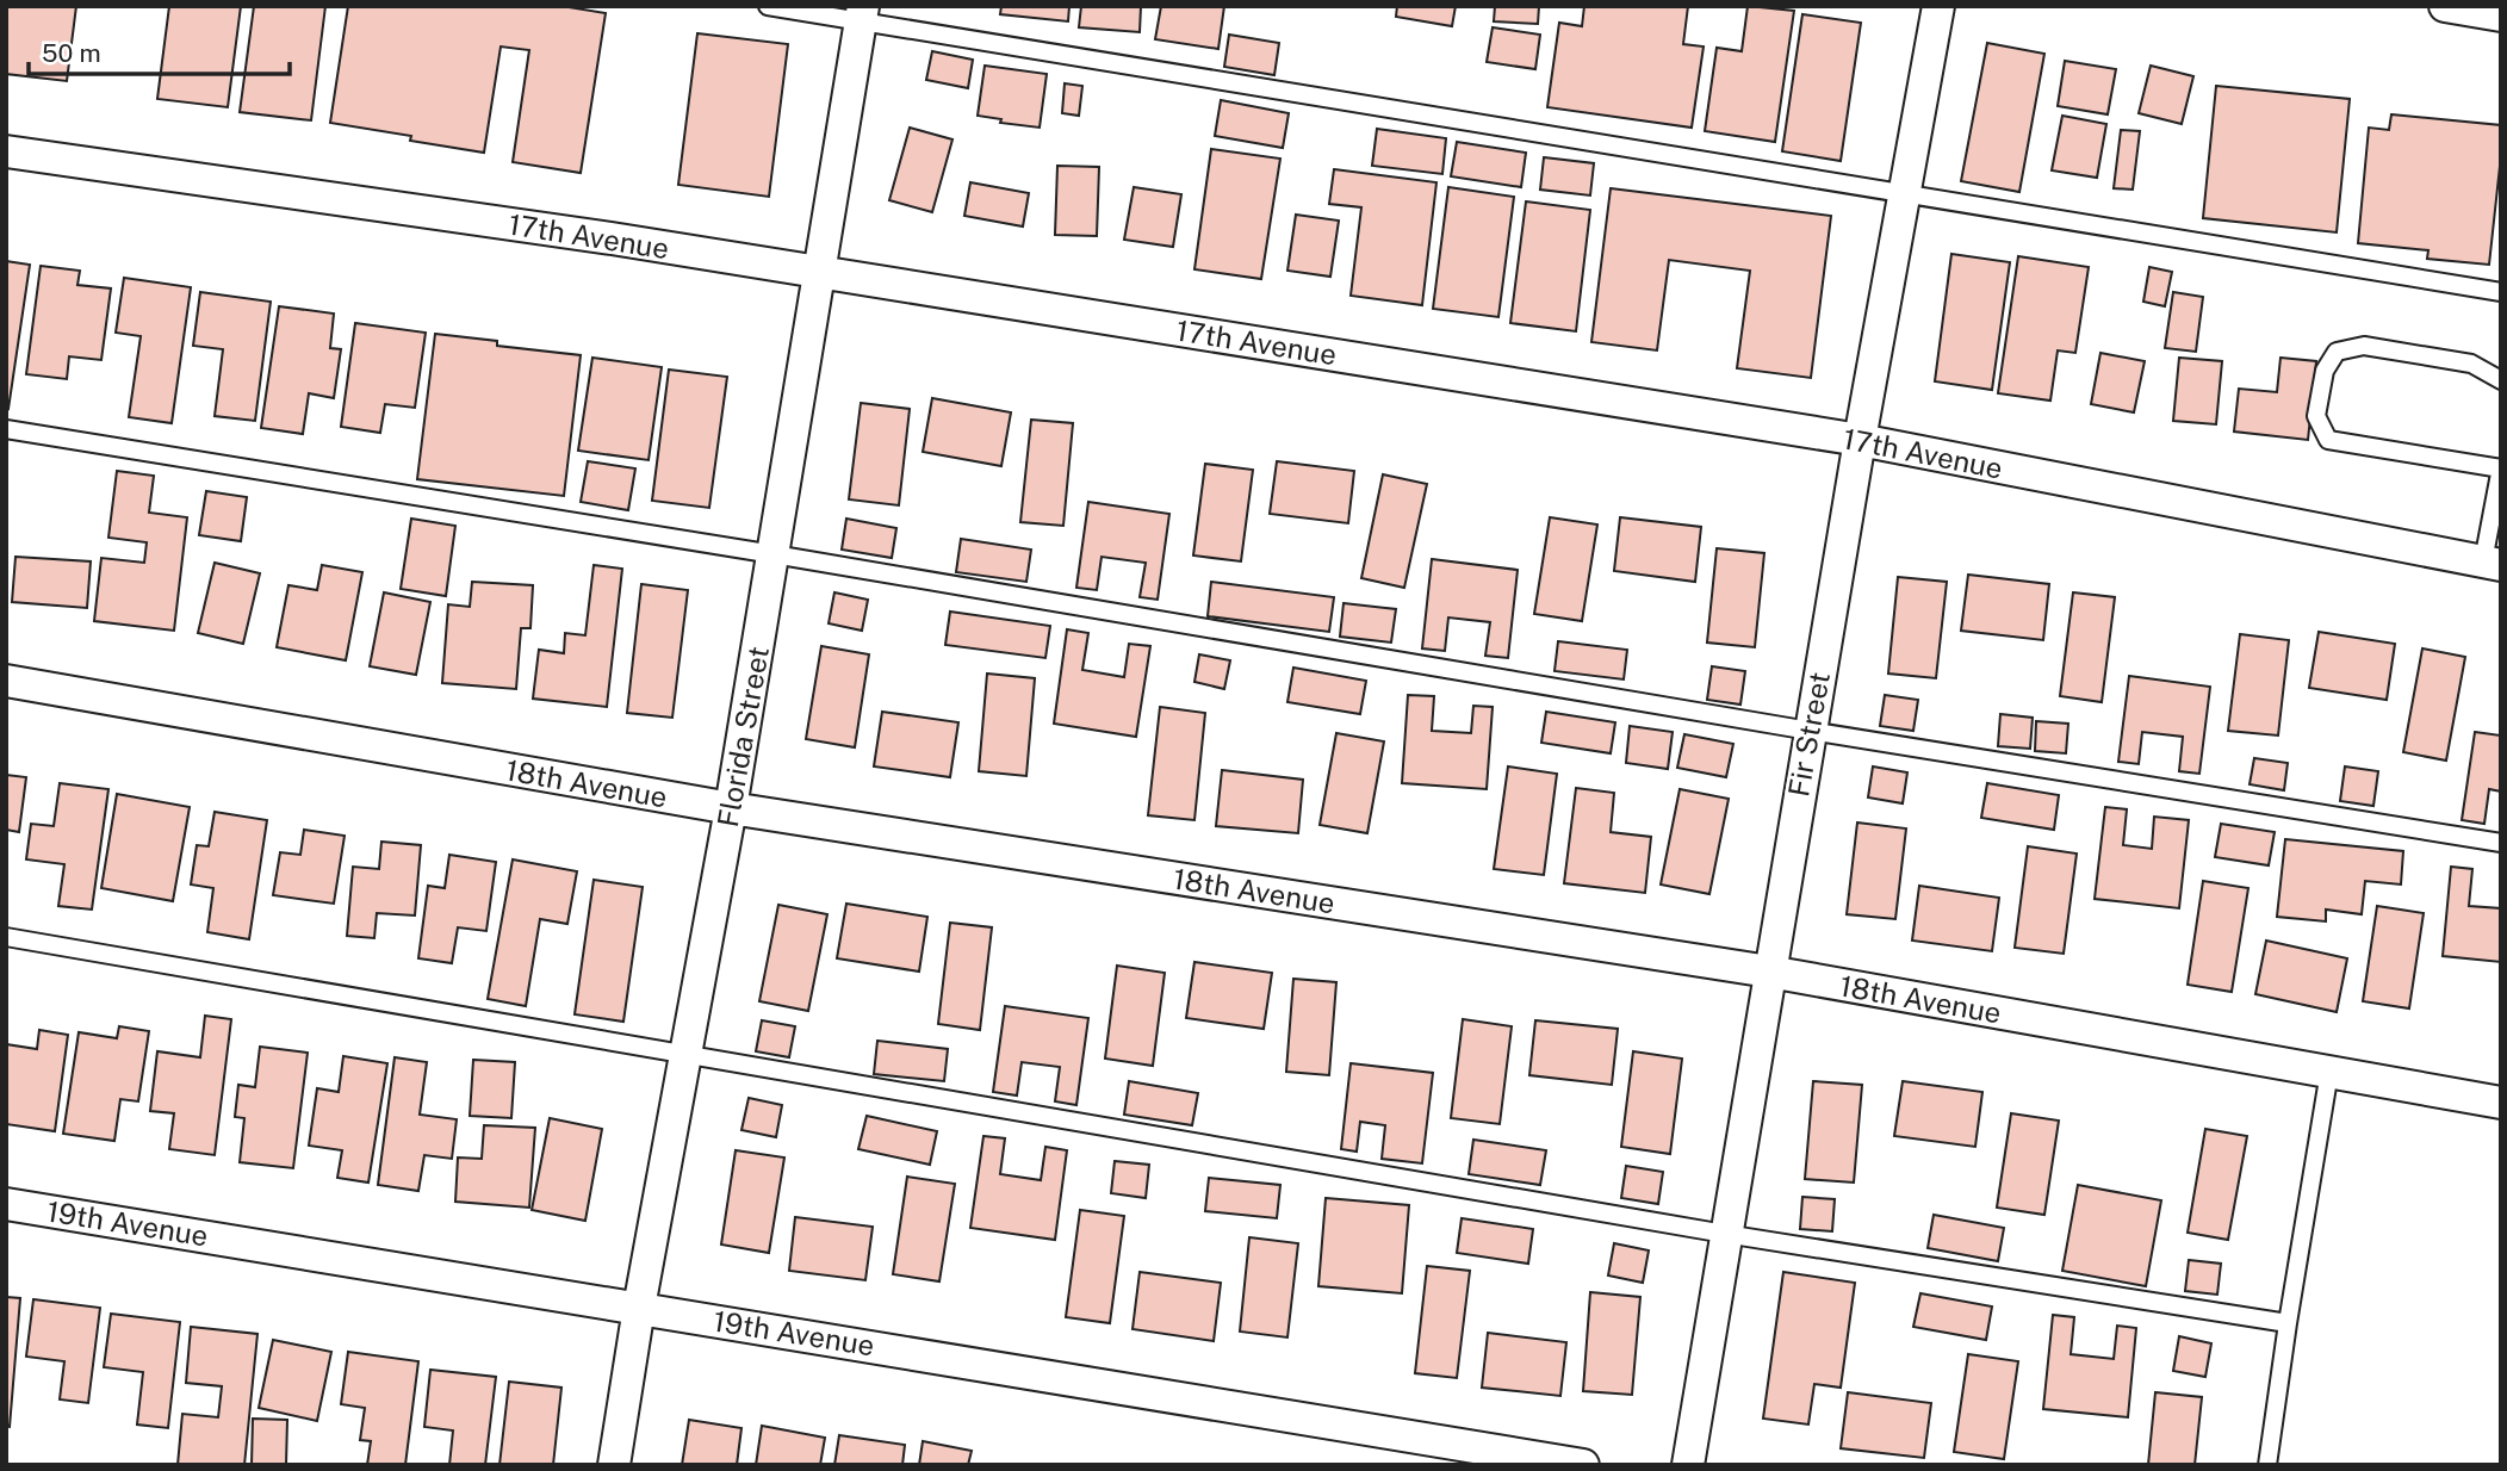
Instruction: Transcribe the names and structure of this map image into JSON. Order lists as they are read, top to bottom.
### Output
{
  "streets": {
    "street": [
      "17th Avenue",
      "Fir Street",
      "Florida Street",
      "18th Avenue",
      "19th Avenue"
    ]
  },
  "crossings": [
    ["17th Avenue", "Fir Street"],
    ["17th Avenue", "Florida Street"],
    ["Fir Street", "18th Avenue"],
    ["Florida Street", "18th Avenue"],
    ["Florida Street", "19th Avenue"]
  ],
  "scale_bar": "50 m"
}
